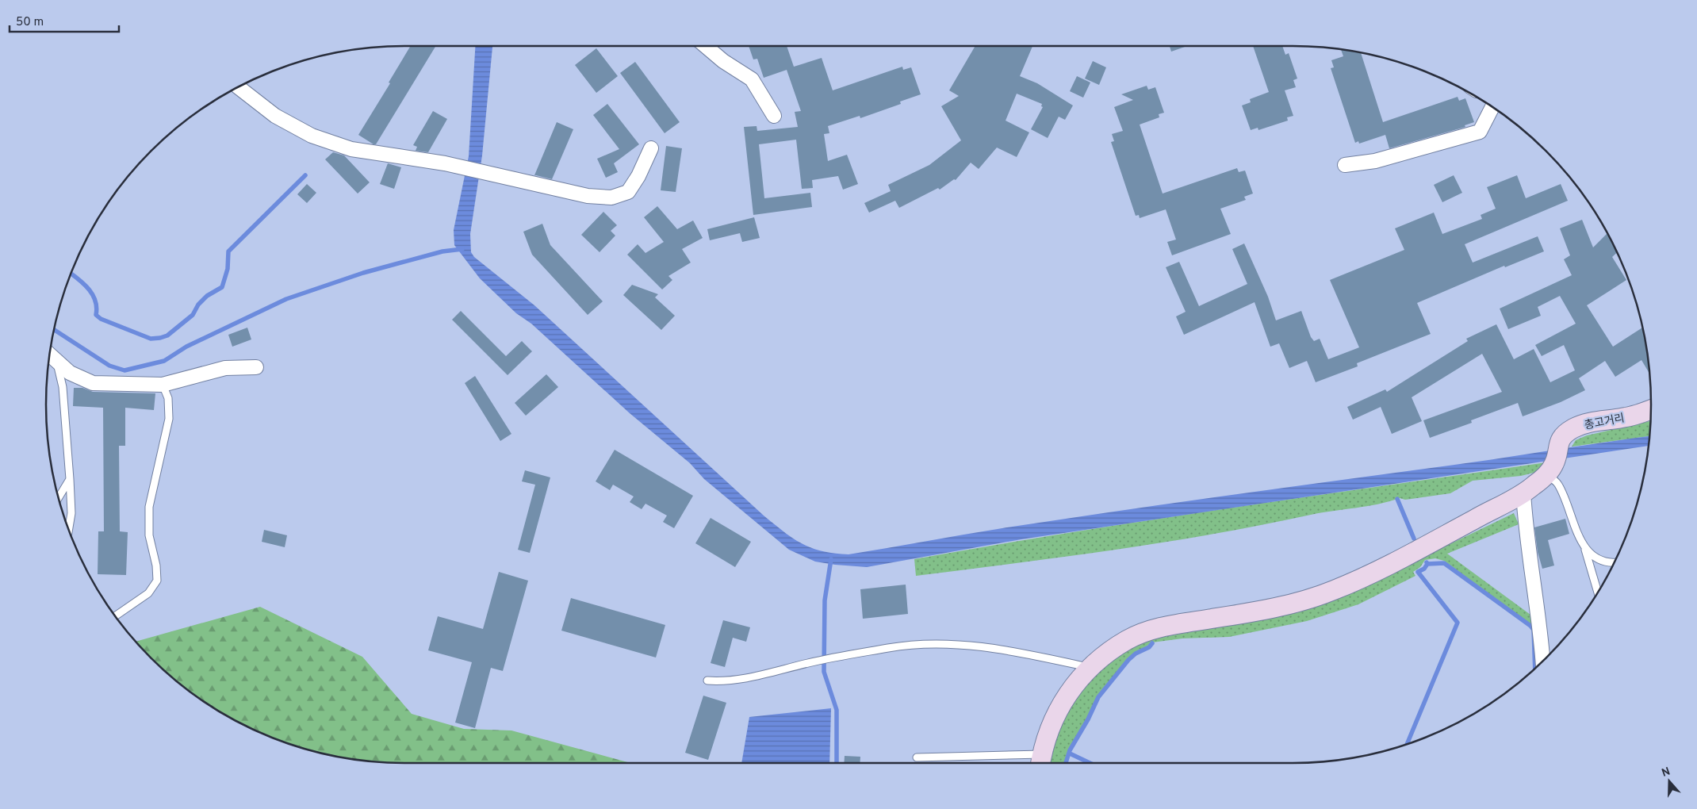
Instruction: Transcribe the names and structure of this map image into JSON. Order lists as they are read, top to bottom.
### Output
{
  "streets": {
    "street": ["총고거리"]
  },
  "scale_bar": "50 m",
  "north": "top"
}
